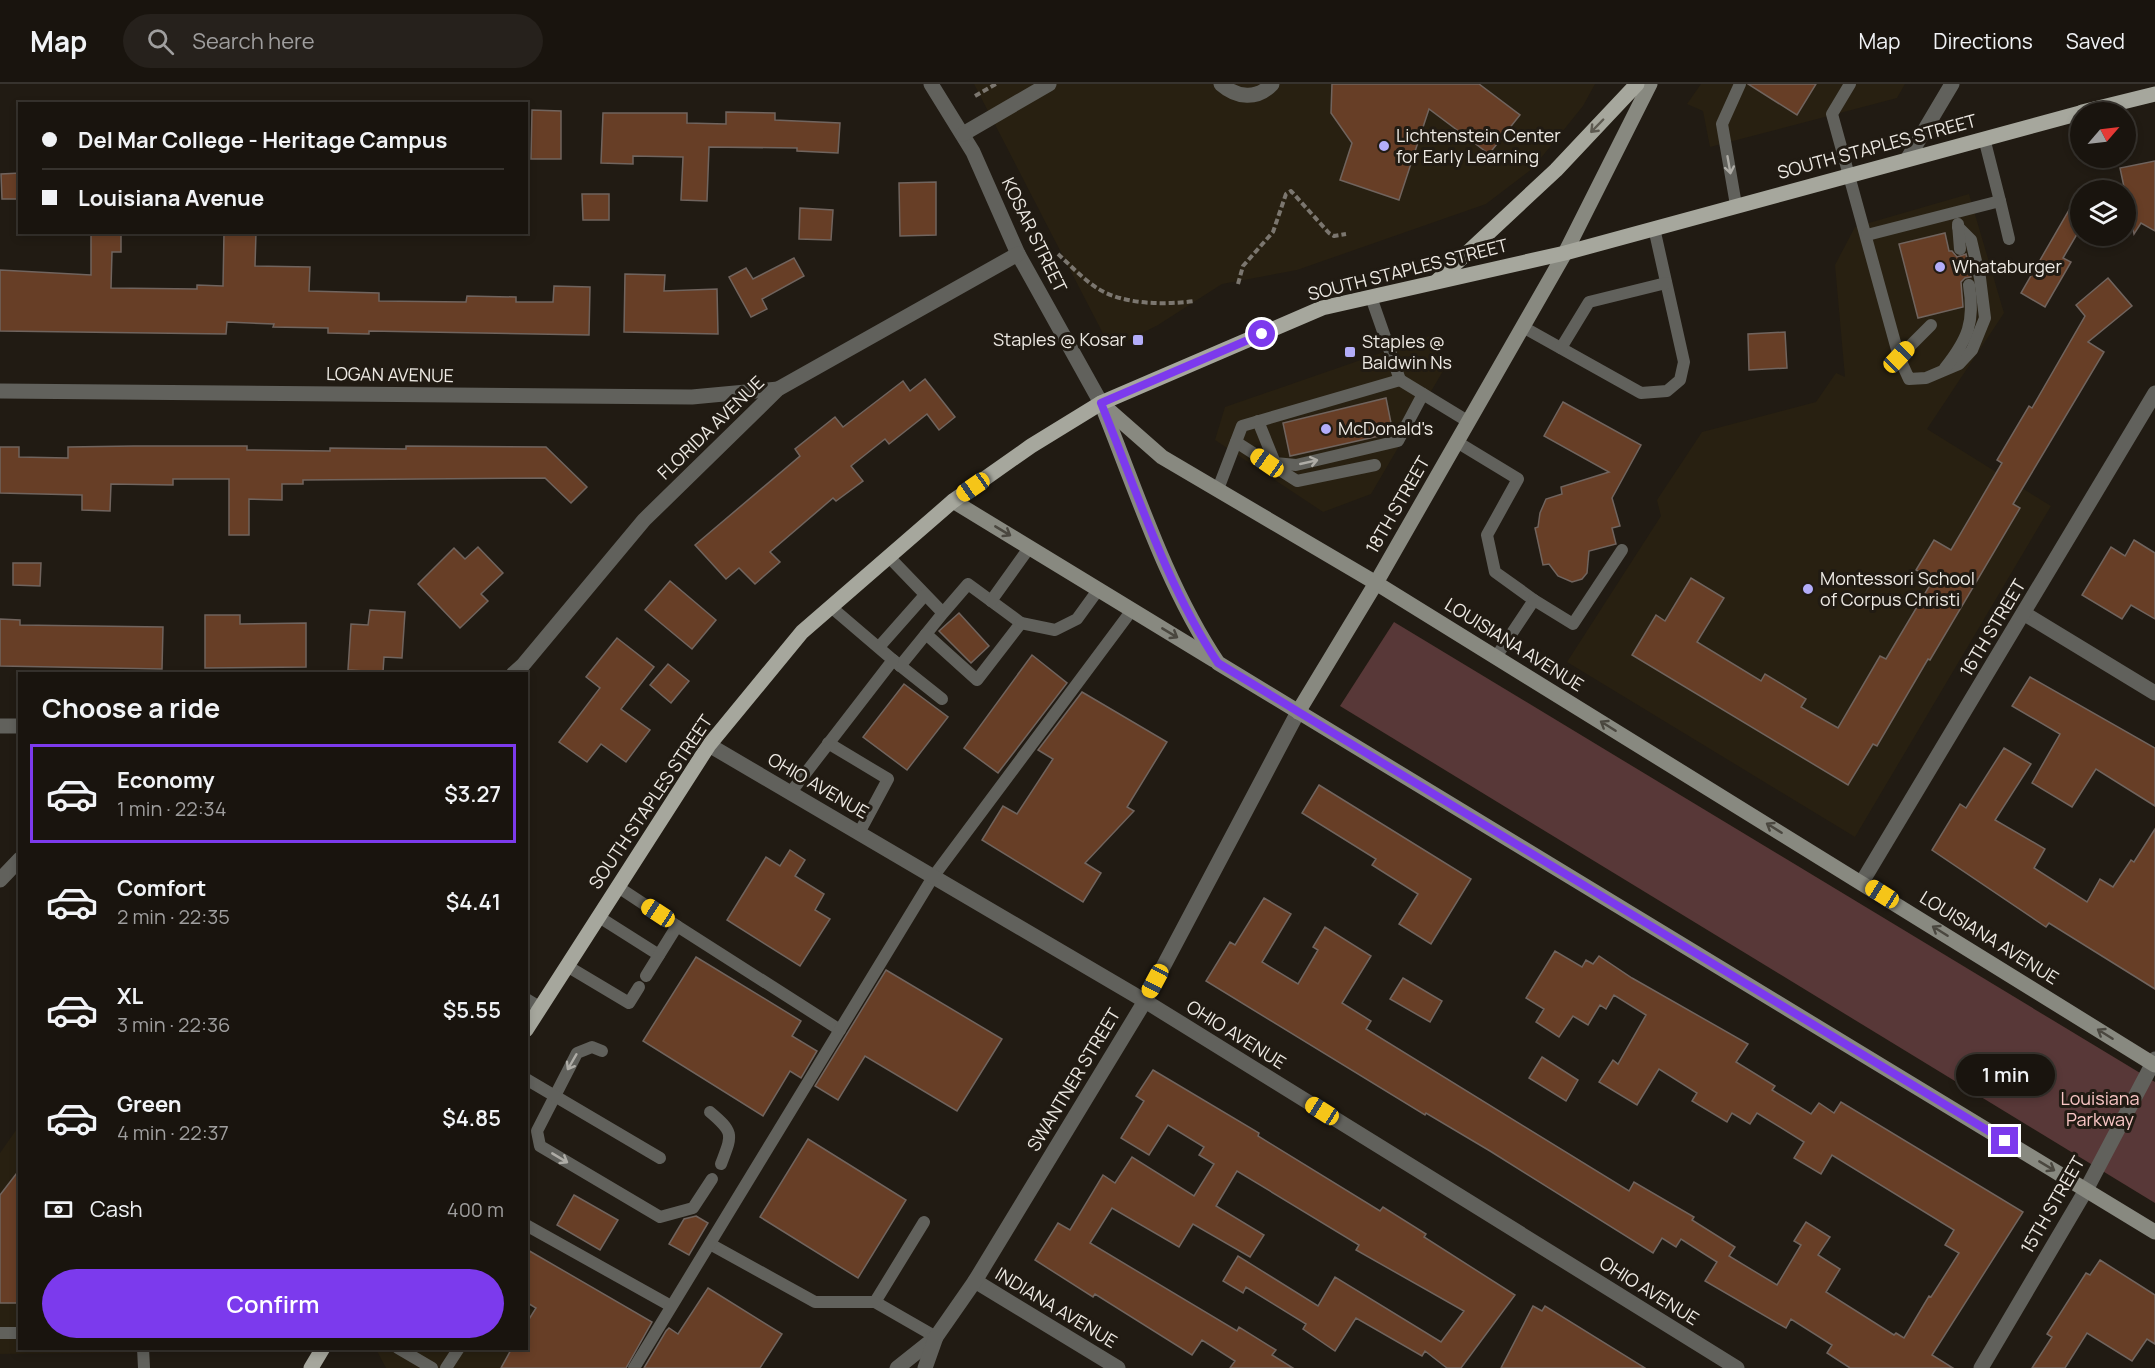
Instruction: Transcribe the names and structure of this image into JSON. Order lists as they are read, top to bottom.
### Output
{
  "streets": {
    "main road": ["SOUTH STAPLES STREET", "18TH STREET", "LOUISIANA AVENUE"],
    "street": [
      "KOSAR STREET",
      "LOGAN AVENUE",
      "FLORIDA AVENUE",
      "16TH STREET",
      "OHIO AVENUE",
      "SWANTNER STREET",
      "15TH STREET",
      "INDIANA AVENUE"
    ]
  },
  "crossings": [
    ["SOUTH STAPLES STREET", "KOSAR STREET"],
    ["SOUTH STAPLES STREET", "18TH STREET"],
    ["SOUTH STAPLES STREET", "LOUISIANA AVENUE"],
    ["SOUTH STAPLES STREET", "OHIO AVENUE"],
    ["KOSAR STREET", "FLORIDA AVENUE"],
    ["KOSAR STREET", "LOUISIANA AVENUE"],
    ["LOGAN AVENUE", "FLORIDA AVENUE"],
    ["18TH STREET", "LOUISIANA AVENUE"],
    ["18TH STREET", "SWANTNER STREET"],
    ["16TH STREET", "LOUISIANA AVENUE"],
    ["LOUISIANA AVENUE", "15TH STREET"],
    ["OHIO AVENUE", "SWANTNER STREET"],
    ["SWANTNER STREET", "INDIANA AVENUE"]
  ],
  "one_way": ["LOUISIANA AVENUE"],
  "parks": ["Louisiana Parkway"],
  "places": {
    "other": [
      "Lichtenstein Center for Early Learning",
      "Whataburger",
      "McDonald's",
      "Montessori School of Corpus Christi"
    ],
    "transit": ["Staples @ Kosar", "Staples @ Baldwin Ns"]
  },
  "north": "top right",
  "page": {
    "header": "Map",
    "search": "Search here",
    "nav": ["Map", "Directions", "Saved"],
    "banner": ["Del Mar College - Heritage Campus", "Louisiana Avenue"],
    "heading": "Choose a ride",
    "list": [
      {
        "name": "Economy",
        "note": "1 min · 22:34",
        "value": "$3.27"
      },
      {
        "name": "Comfort",
        "note": "2 min · 22:35",
        "value": "$4.41"
      },
      {
        "name": "XL",
        "note": "3 min · 22:36",
        "value": "$5.55"
      },
      {
        "name": "Green",
        "note": "4 min · 22:37",
        "value": "$4.85"
      }
    ],
    "bubble": "1 min",
    "pay": ["Cash", "400 m"],
    "buttons": "Confirm"
  }
}
